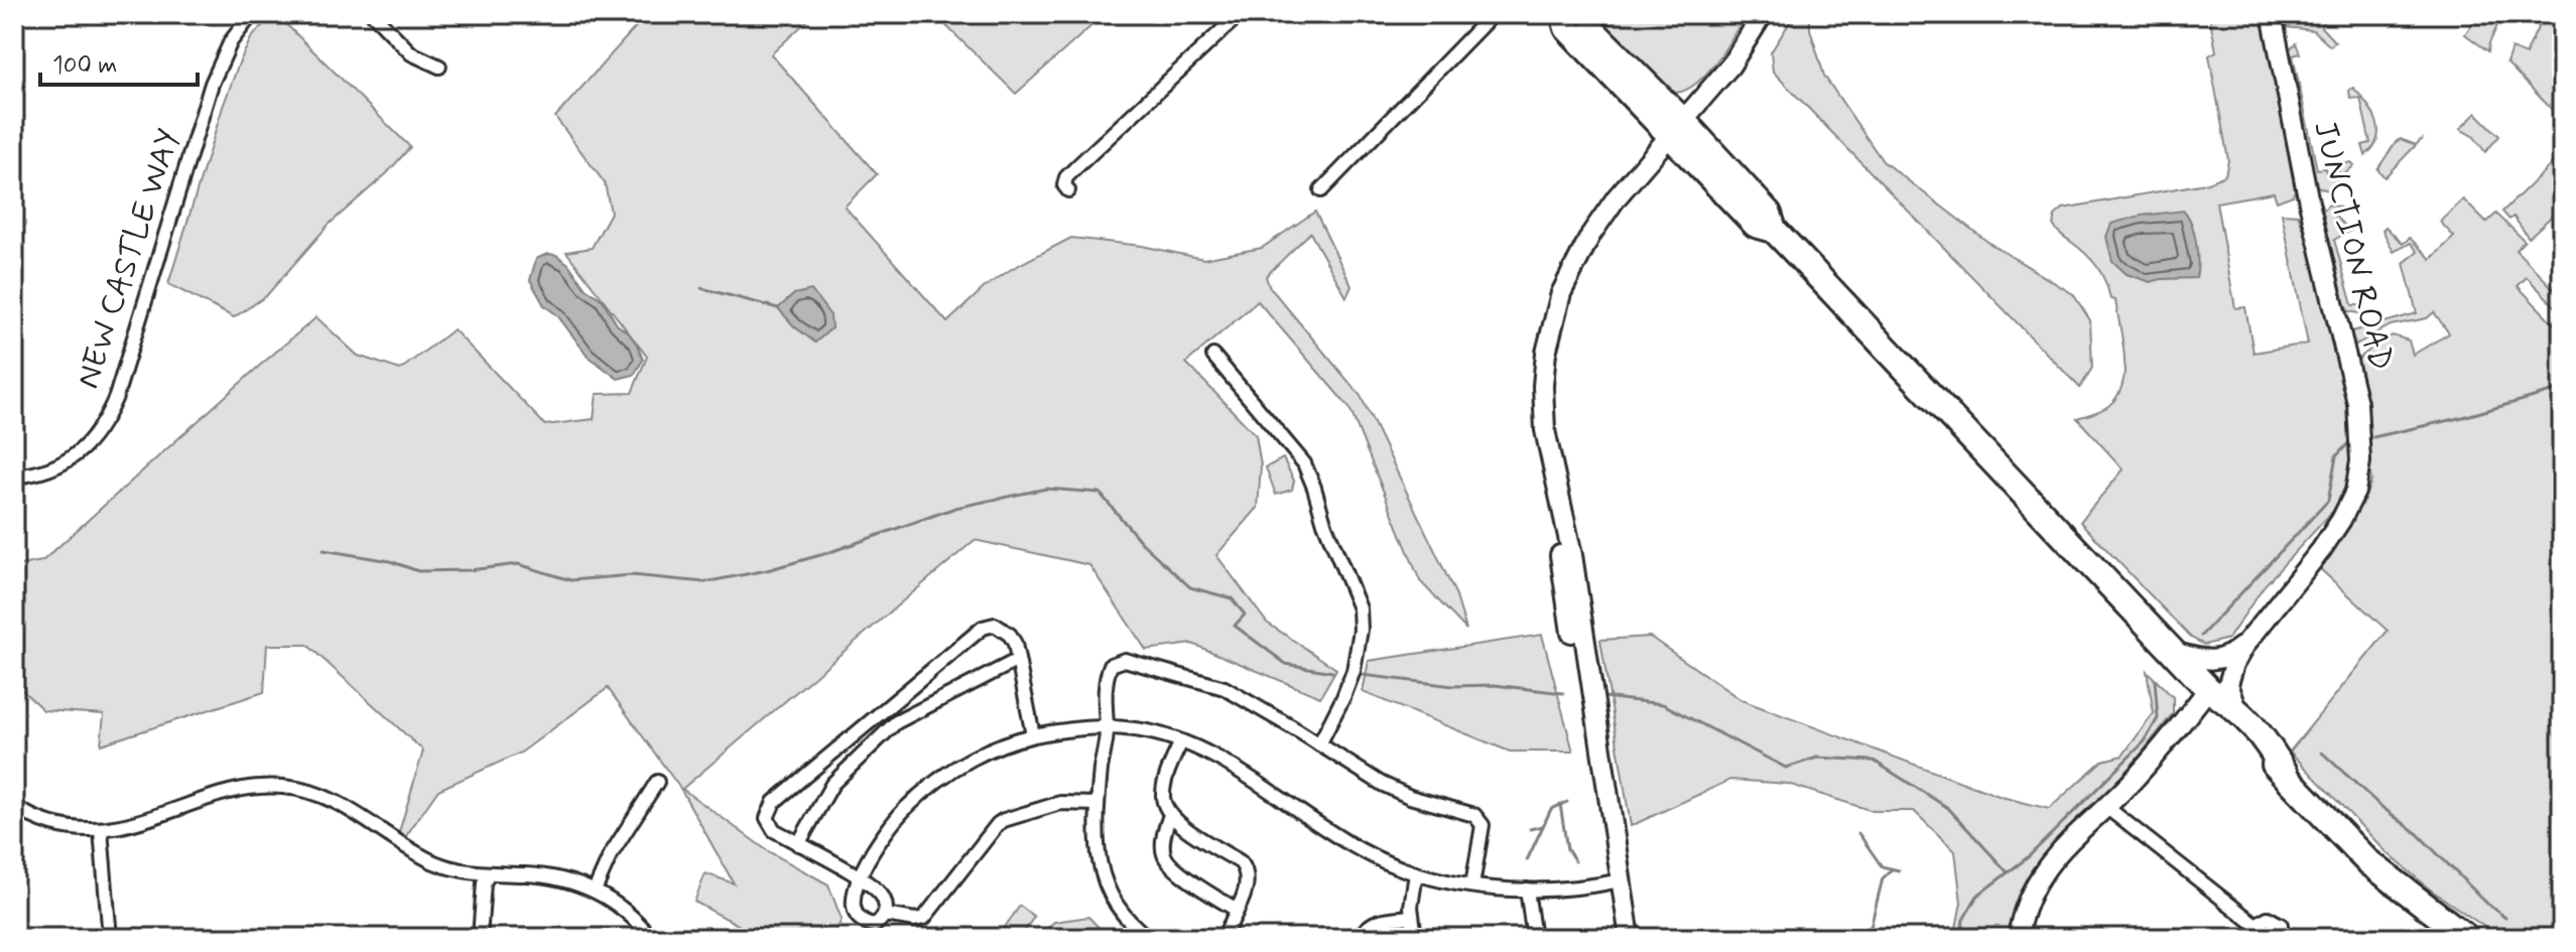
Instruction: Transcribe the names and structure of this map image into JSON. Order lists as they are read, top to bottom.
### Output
{
  "streets": {
    "street": ["JUNCTION ROAD", "NEW CASTLE WAY"]
  },
  "scale_bar": "100 m"
}
